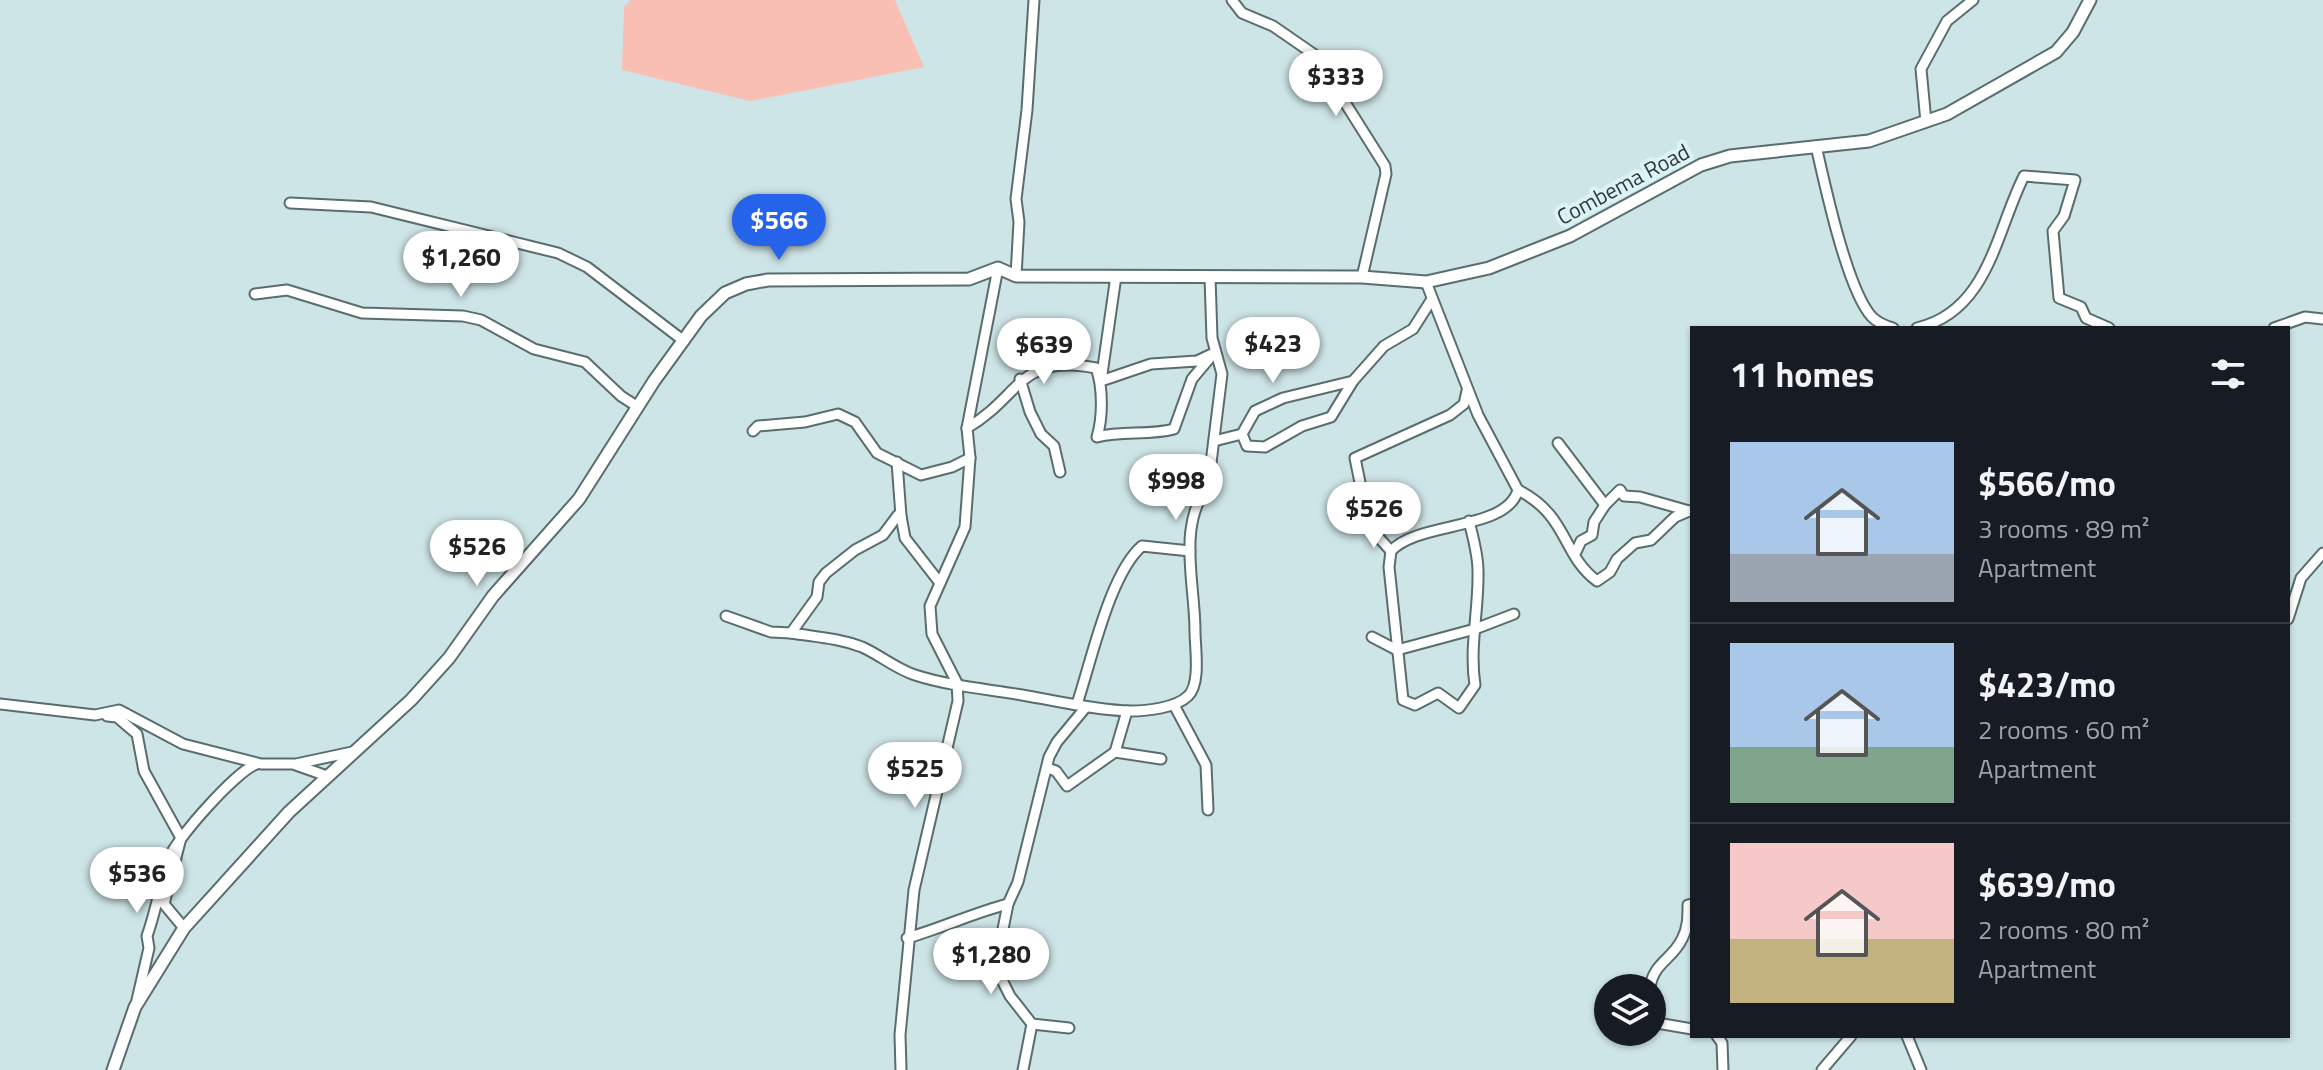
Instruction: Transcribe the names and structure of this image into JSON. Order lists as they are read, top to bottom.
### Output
{
  "streets": {
    "street": ["Combema Road"]
  },
  "page": {
    "price": [
      "$333",
      "$566",
      "$1,260",
      "$423",
      "$639",
      "$998",
      "$526",
      "$526",
      "$525",
      "$536",
      "$1,280"
    ],
    "heading": "11 homes",
    "list": [
      {
        "name": "$566/mo",
        "note": "3 rooms · 89 m² · Apartment"
      },
      {
        "name": "$423/mo",
        "note": "2 rooms · 60 m² · Apartment"
      },
      {
        "name": "$639/mo",
        "note": "2 rooms · 80 m² · Apartment"
      }
    ]
  }
}
